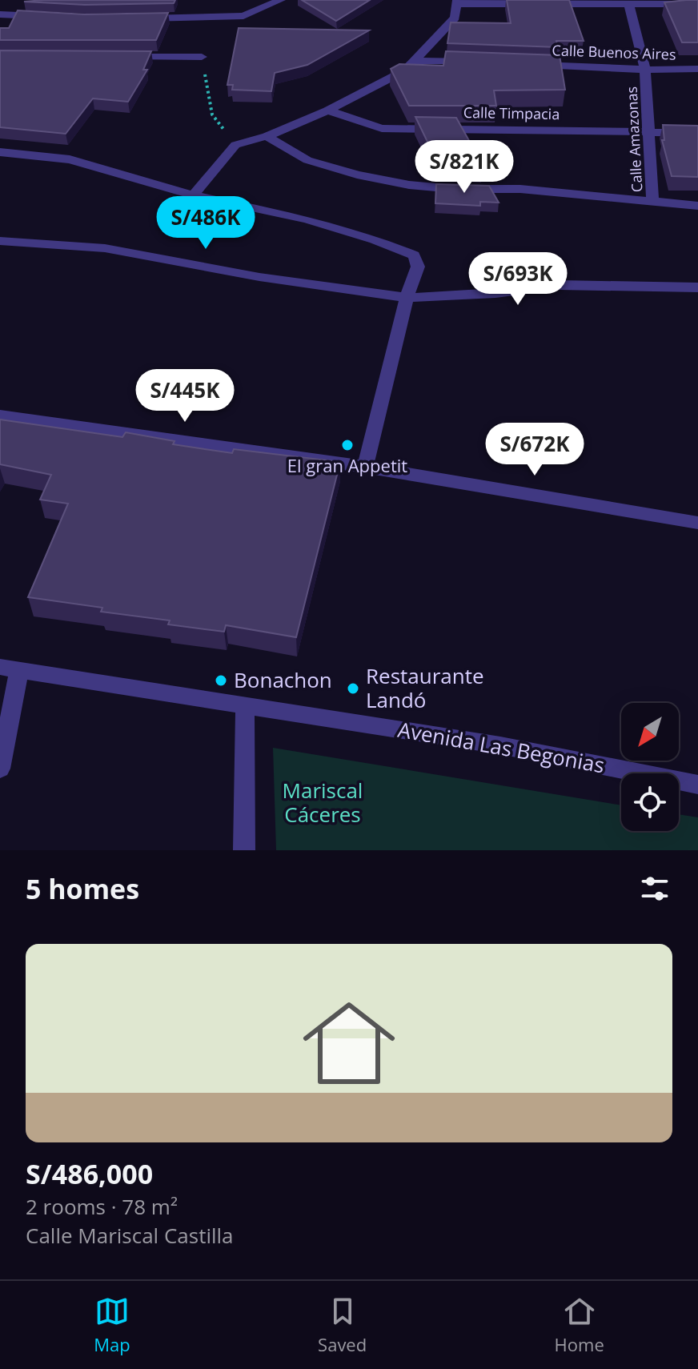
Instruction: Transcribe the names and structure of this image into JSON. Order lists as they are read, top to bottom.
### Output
{
  "streets": {
    "street": [
      "Calle Buenos Aires",
      "Calle Timpacia",
      "Calle Amazonas",
      "Avenida Las Begonias"
    ]
  },
  "crossings": [
    ["Calle Buenos Aires", "Calle Amazonas"],
    ["Calle Timpacia", "Calle Amazonas"]
  ],
  "parks": ["Mariscal Cáceres"],
  "places": ["El gran Appetit", "Bonachon", "Restaurante Landó"],
  "north": "bottom left",
  "page": {
    "price": [
      "S/821K",
      "S/486K",
      "S/693K",
      "S/445K",
      "S/672K"
    ],
    "heading": "5 homes",
    "list": [
      {
        "name": "S/486,000",
        "note": "2 rooms · 78 m² · Calle Mariscal Castilla"
      }
    ],
    "tabs": ["Map", "Saved", "Home"]
  }
}
